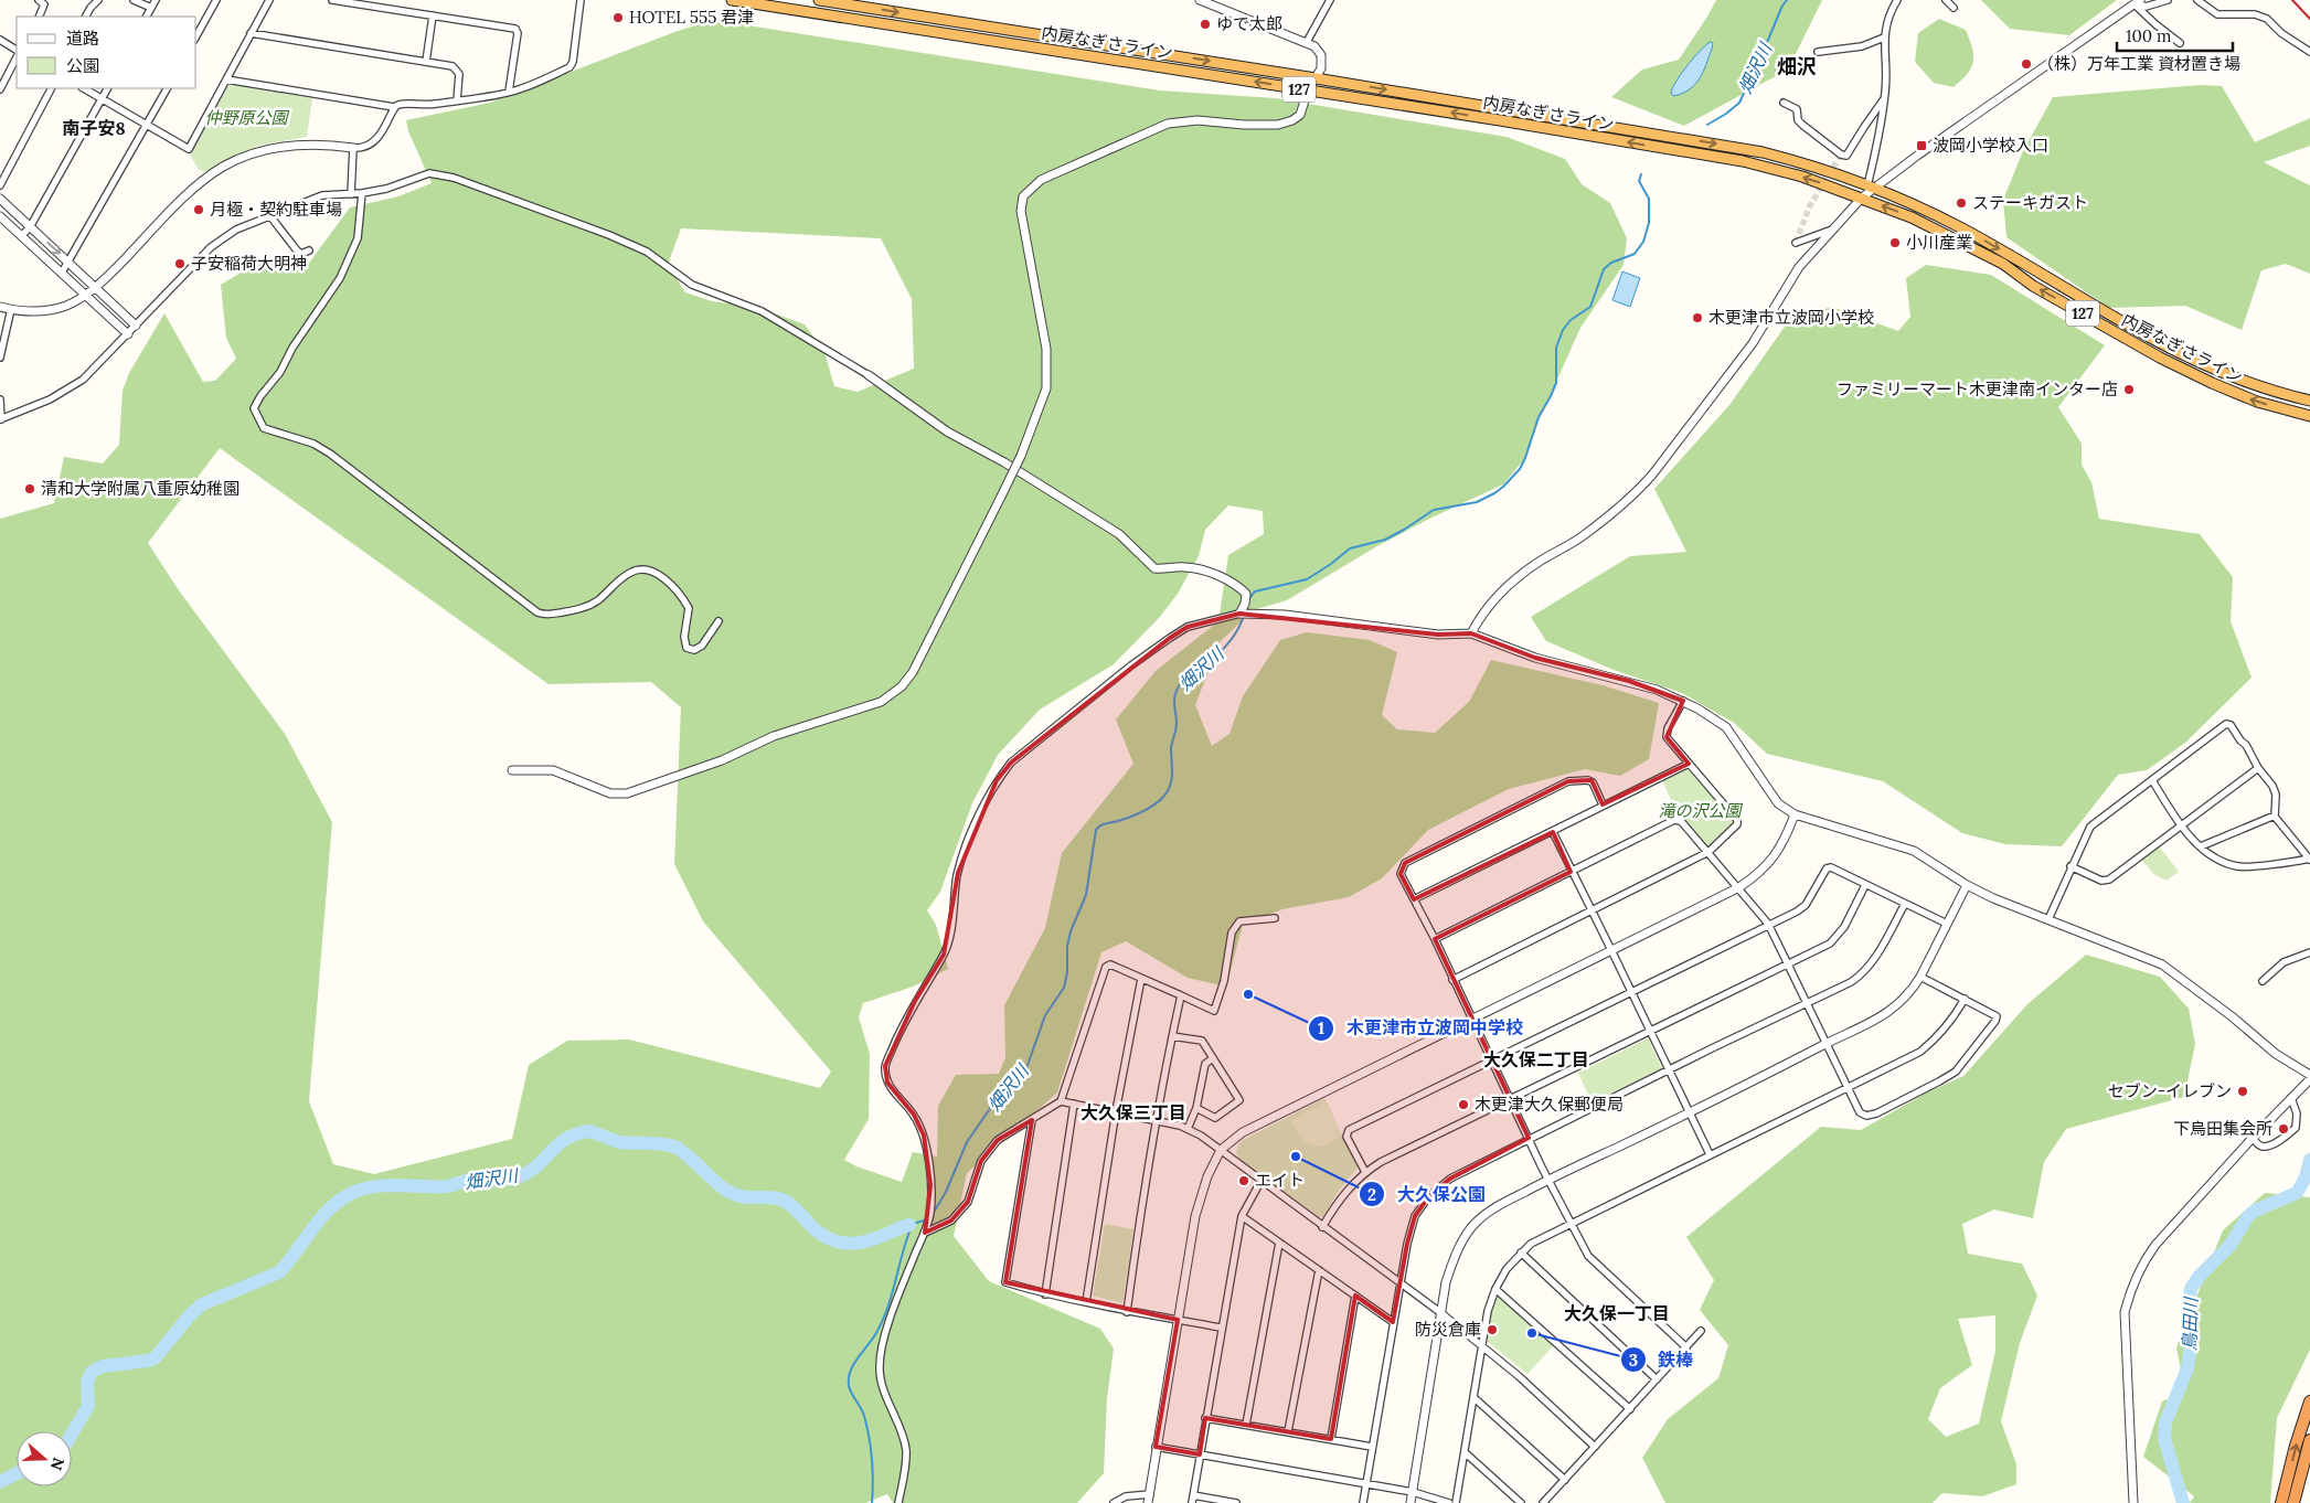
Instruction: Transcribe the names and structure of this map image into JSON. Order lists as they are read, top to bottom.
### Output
{
  "streets": {
    "highway": ["内房なぎさライン", "127"]
  },
  "districts": [
    "畑沢",
    "南子安8",
    "大久保二丁目",
    "大久保三丁目",
    "大久保一丁目"
  ],
  "water": ["畑沢川", "鳥田川"],
  "parks": ["仲野原公園", "滝の沢公園"],
  "places": {
    "other": [
      "HOTEL 555 君津",
      "ゆで太郎",
      "（株）万年工業 資材置き場",
      "ステーキガスト",
      "月極・契約駐車場",
      "小川産業",
      "子安稲荷大明神",
      "木更津市立波岡小学校",
      "ファミリーマート木更津南インター店",
      "清和大学附属八重原幼稚園",
      "木更津市立波岡中学校",
      "セブン-イレブン",
      "木更津大久保郵便局",
      "下烏田集会所",
      "大久保公園",
      "エイト",
      "防災倉庫",
      "鉄棒"
    ],
    "transit": ["波岡小学校入口"]
  },
  "legend": ["道路", "公園"],
  "scale_bar": "100 m",
  "north": "right"
}
